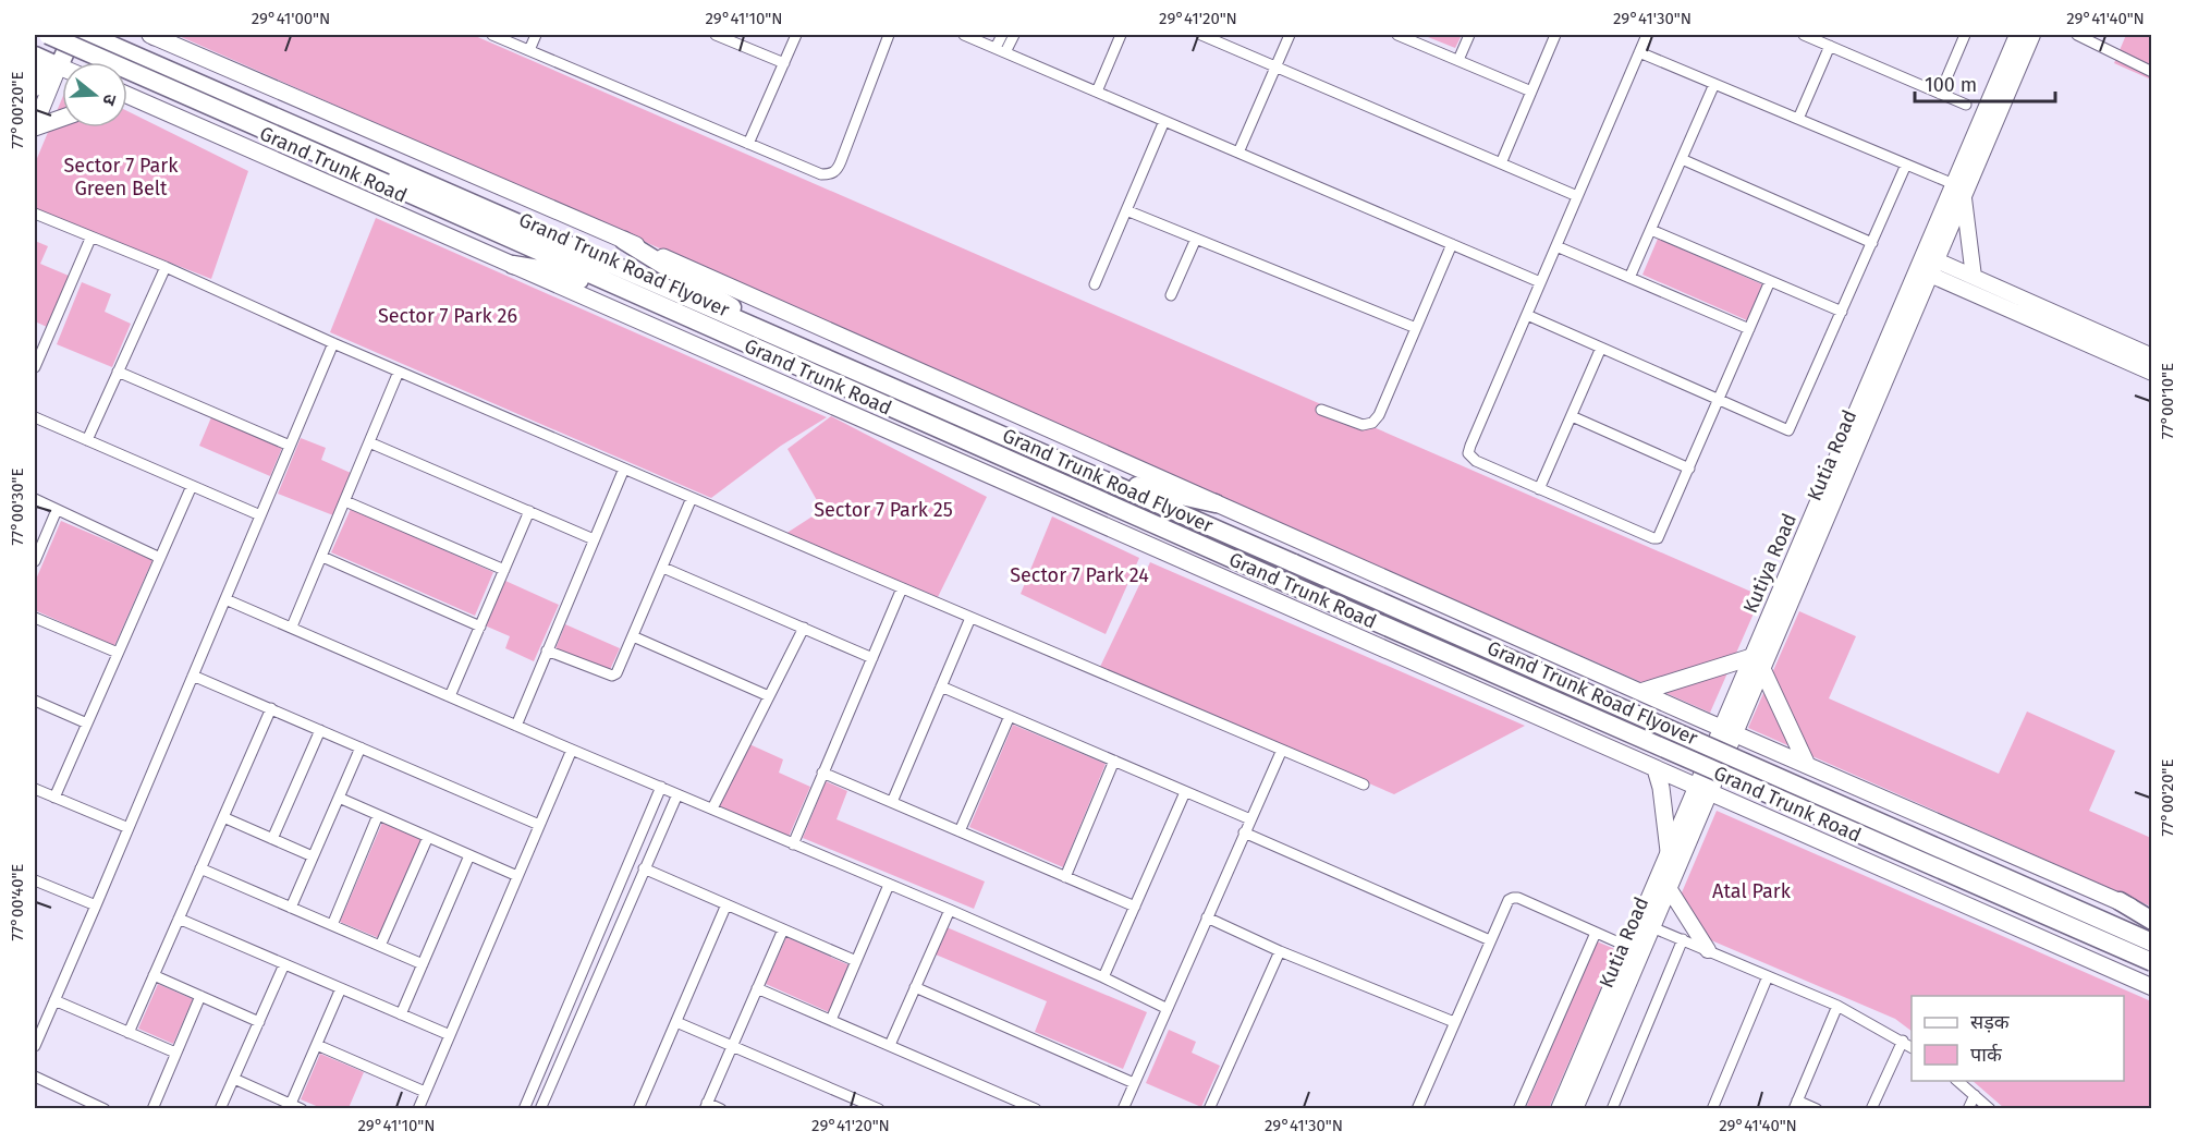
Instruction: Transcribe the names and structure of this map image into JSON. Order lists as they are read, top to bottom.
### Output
{
  "streets": {
    "highway": ["Grand Trunk Road", "Grand Trunk Road Flyover"],
    "street": ["Kutia Road", "Kutiya Road"]
  },
  "crossings": [
    ["Grand Trunk Road", "Grand Trunk Road Flyover"],
    ["Grand Trunk Road", "Kutia Road"],
    ["Kutia Road", "Kutiya Road"]
  ],
  "parks": [
    "Sector 7 Park Green Belt",
    "Sector 7 Park 26",
    "Sector 7 Park 25",
    "Sector 7 Park 24",
    "Atal Park"
  ],
  "legend": ["सड़क", "पार्क"],
  "scale_bar": "100 m",
  "north": "right",
  "coordinates": [
    "29°41'00\"N",
    "29°41'10\"N",
    "29°41'20\"N",
    "29°41'30\"N",
    "29°41'40\"N",
    "77°00'20\"E",
    "77°00'10\"E",
    "77°00'30\"E",
    "77°00'40\"E"
  ]
}
